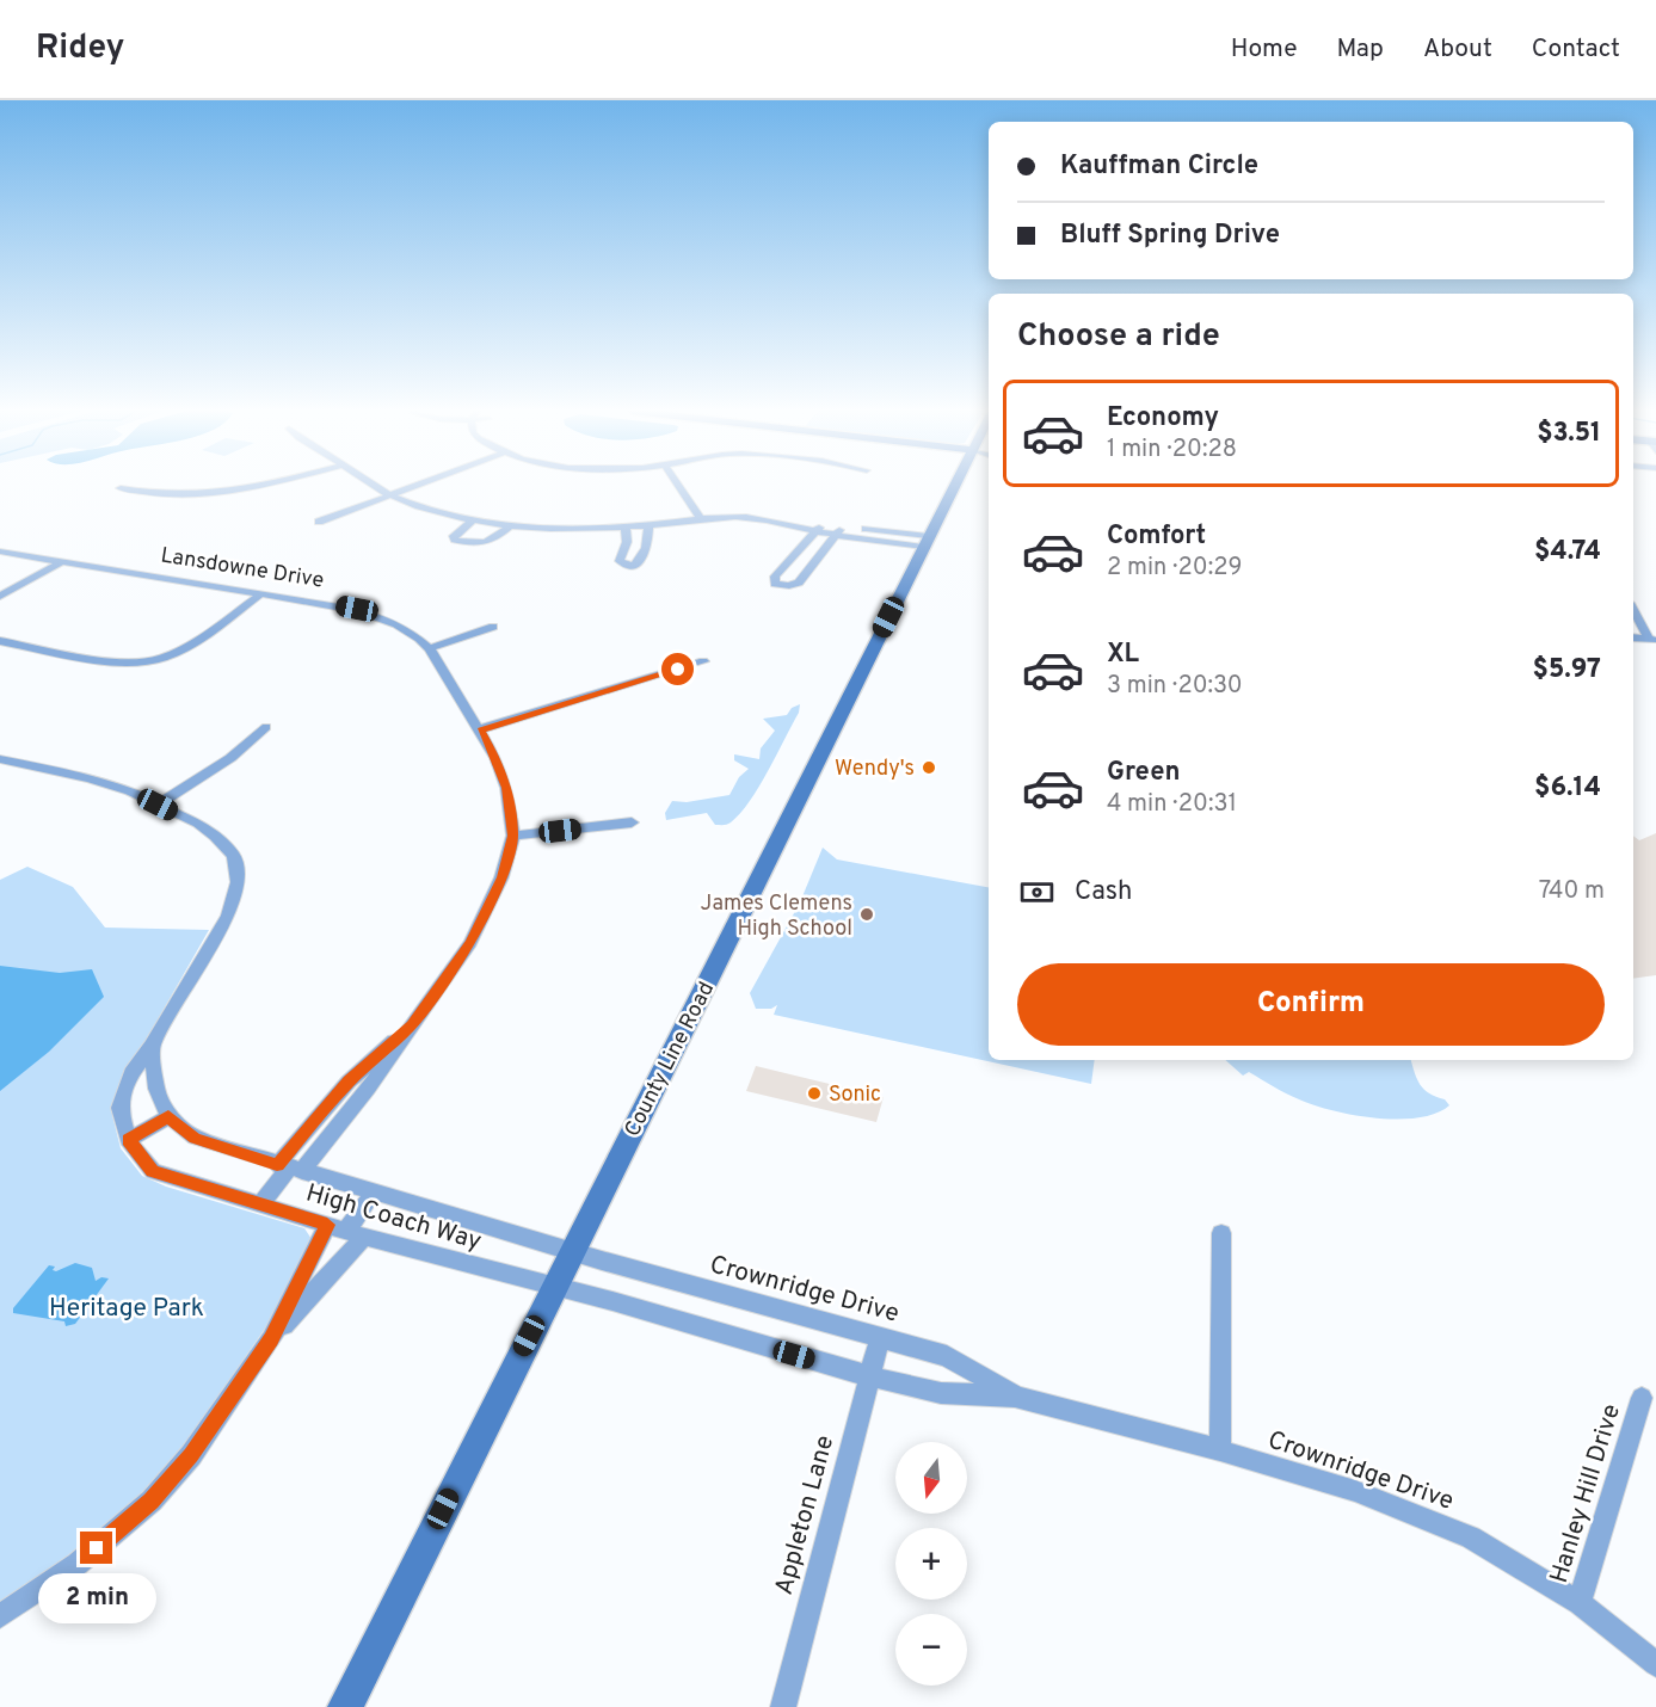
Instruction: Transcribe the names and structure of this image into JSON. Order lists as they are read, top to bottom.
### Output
{
  "streets": {
    "main road": ["County Line Road"],
    "street": [
      "Lansdowne Drive",
      "High Coach Way",
      "Crownridge Drive",
      "Hanley Hill Drive",
      "Appleton Lane"
    ]
  },
  "crossings": [
    ["Lansdowne Drive", "High Coach Way"],
    ["County Line Road", "High Coach Way"],
    ["County Line Road", "Crownridge Drive"],
    ["High Coach Way", "Crownridge Drive"],
    ["Crownridge Drive", "Hanley Hill Drive"],
    ["Crownridge Drive", "Appleton Lane"]
  ],
  "parks": ["Heritage Park"],
  "places": ["Wendy's", "James Clemens High School", "Sonic"],
  "north": "bottom",
  "page": {
    "header": "Ridey",
    "nav": [
      "Home",
      "Map",
      "About",
      "Contact"
    ],
    "banner": ["Kauffman Circle", "Bluff Spring Drive"],
    "heading": "Choose a ride",
    "list": [
      {
        "name": "Economy",
        "note": "1 min · 20:28",
        "value": "$3.51"
      },
      {
        "name": "Comfort",
        "note": "2 min · 20:29",
        "value": "$4.74"
      },
      {
        "name": "XL",
        "note": "3 min · 20:30",
        "value": "$5.97"
      },
      {
        "name": "Green",
        "note": "4 min · 20:31",
        "value": "$6.14"
      }
    ],
    "pay": ["Cash", "740 m"],
    "buttons": "Confirm",
    "map_buttons": ["+", "−"],
    "bubble": "2 min"
  }
}
